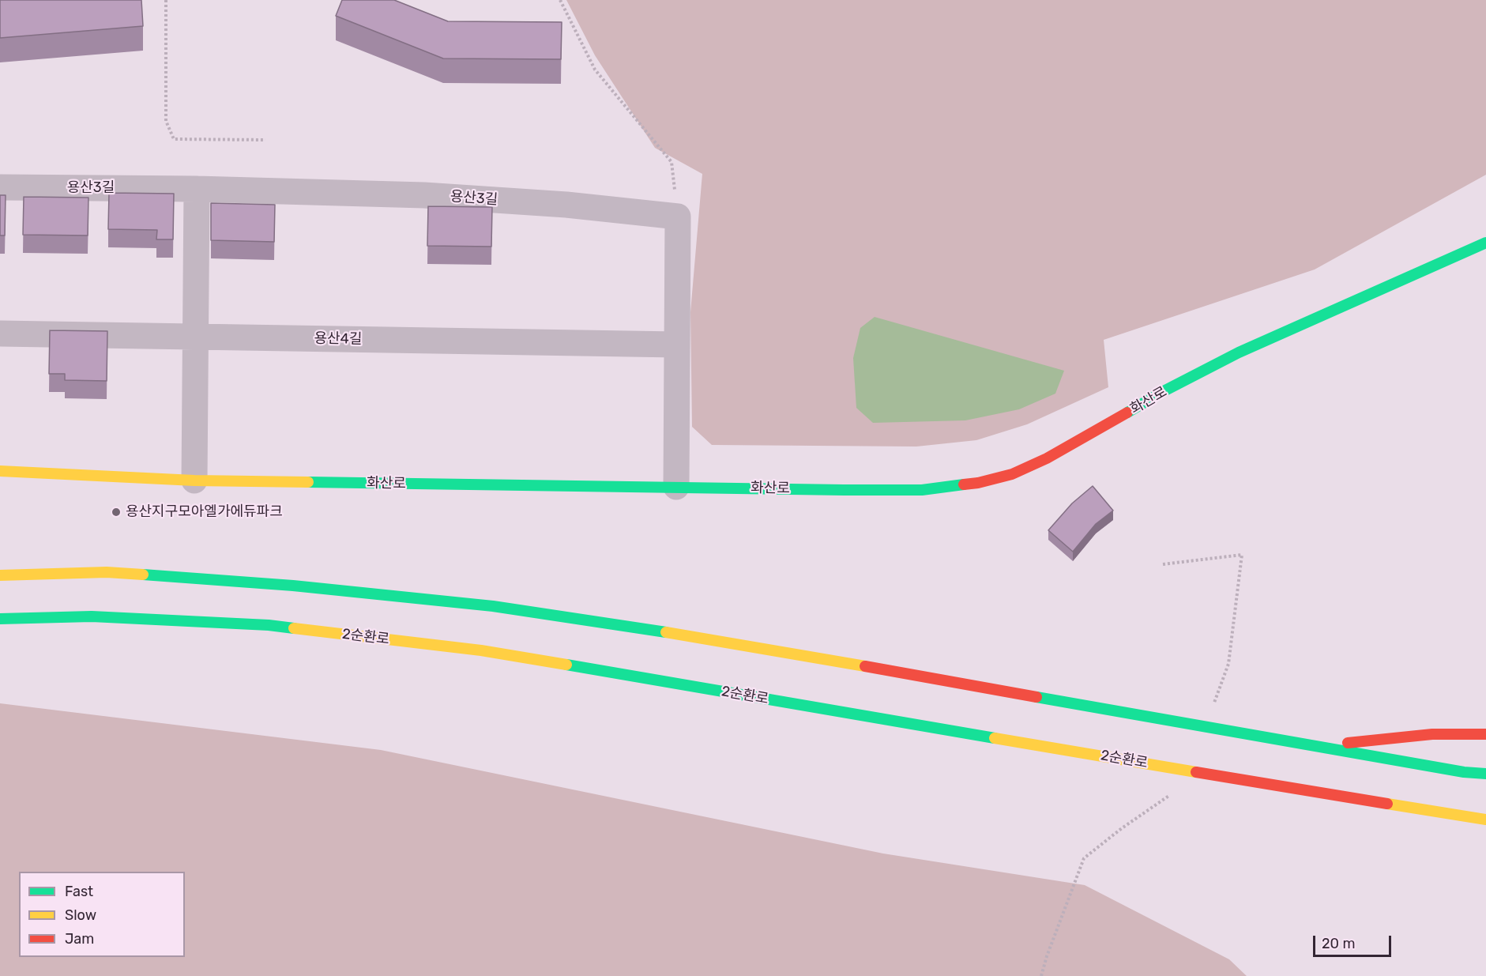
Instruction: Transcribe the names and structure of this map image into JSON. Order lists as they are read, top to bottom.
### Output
{
  "streets": {
    "main road": ["화산로", "2순환로"],
    "street": ["용산3길", "용산4길"]
  },
  "places": ["용산지구모아엘가에듀파크"],
  "legend": ["Fast", "Slow", "Jam"],
  "scale_bar": "20 m"
}
